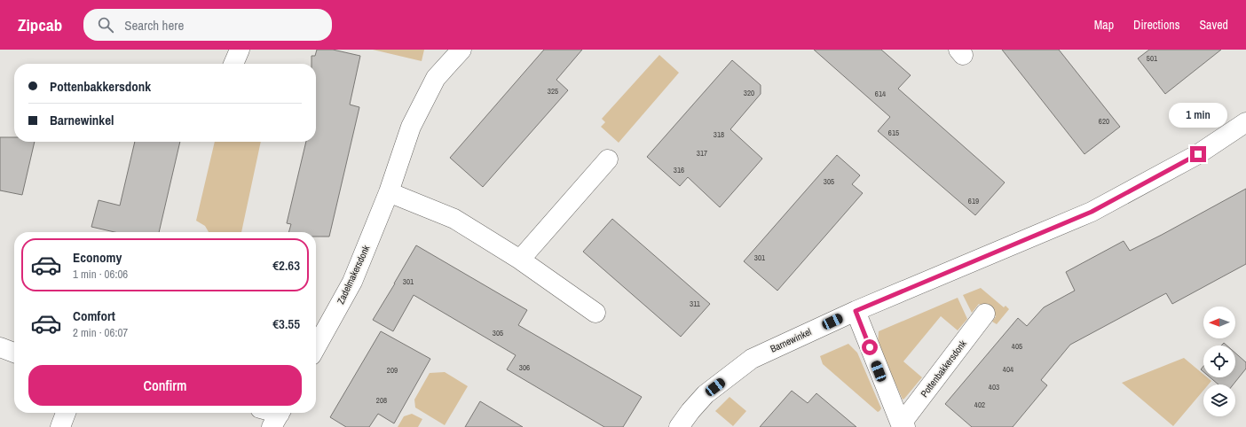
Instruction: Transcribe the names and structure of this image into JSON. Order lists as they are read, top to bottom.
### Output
{
  "streets": {
    "street": ["Zadelmakersdonk", "Barnewinkel", "Pottenbakkersdonk"]
  },
  "crossings": [
    ["Barnewinkel", "Pottenbakkersdonk"]
  ],
  "house_numbers": [
    "501",
    "325",
    "320",
    "614",
    "620",
    "615",
    "318",
    "317",
    "316",
    "305",
    "619",
    "301",
    "301",
    "311",
    "305",
    "405",
    "306",
    "404",
    "209",
    "403",
    "208",
    "402"
  ],
  "north": "left",
  "page": {
    "header": "Zipcab",
    "search": "Search here",
    "nav": ["Map", "Directions", "Saved"],
    "banner": ["Pottenbakkersdonk", "Barnewinkel"],
    "bubble": "1 min",
    "list": [
      {
        "name": "Economy",
        "note": "1 min · 06:06",
        "value": "€2.63"
      },
      {
        "name": "Comfort",
        "note": "2 min · 06:07",
        "value": "€3.55"
      }
    ],
    "buttons": "Confirm"
  }
}
